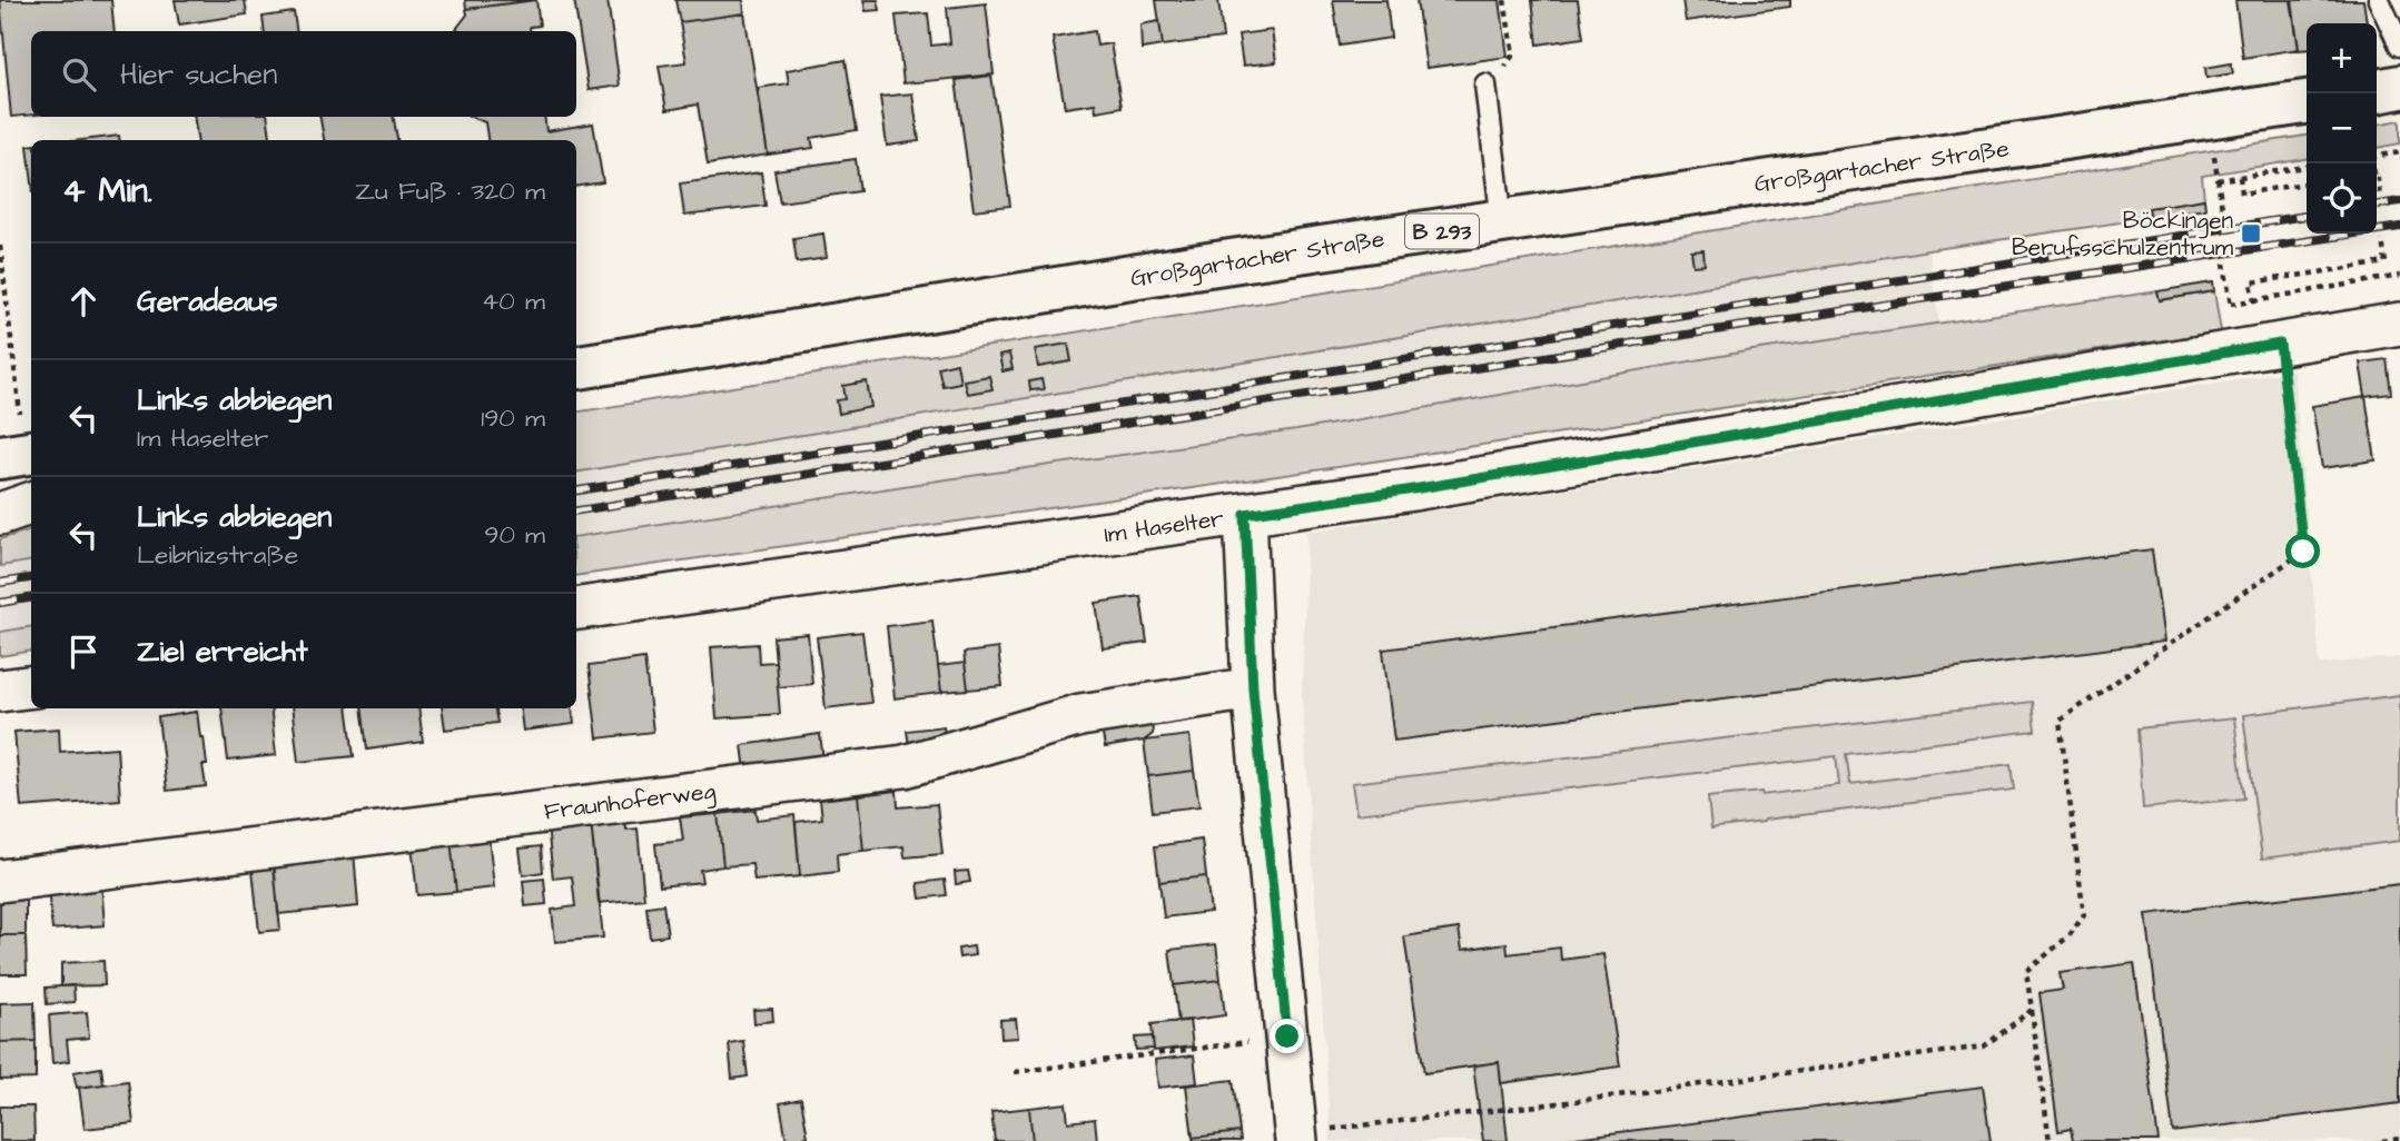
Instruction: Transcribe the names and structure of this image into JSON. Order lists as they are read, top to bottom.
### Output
{
  "streets": {
    "main road": ["Großgartacher Straße", "B 293"],
    "street": ["Im Haselter", "Fraunhoferweg"]
  },
  "places": {
    "transit": ["Böckingen Berufsschulzentrum"]
  },
  "page": {
    "map_buttons": ["+", "−"],
    "search": "Hier suchen",
    "heading": ["4 Min.", "Zu Fuß · 320 m"],
    "list": [
      ["Geradeaus", "40 m"],
      ["Links abbiegen", "Im Haselter", "190 m"],
      ["Links abbiegen", "Leibnizstraße", "90 m"],
      "Ziel erreicht"
    ]
  }
}
